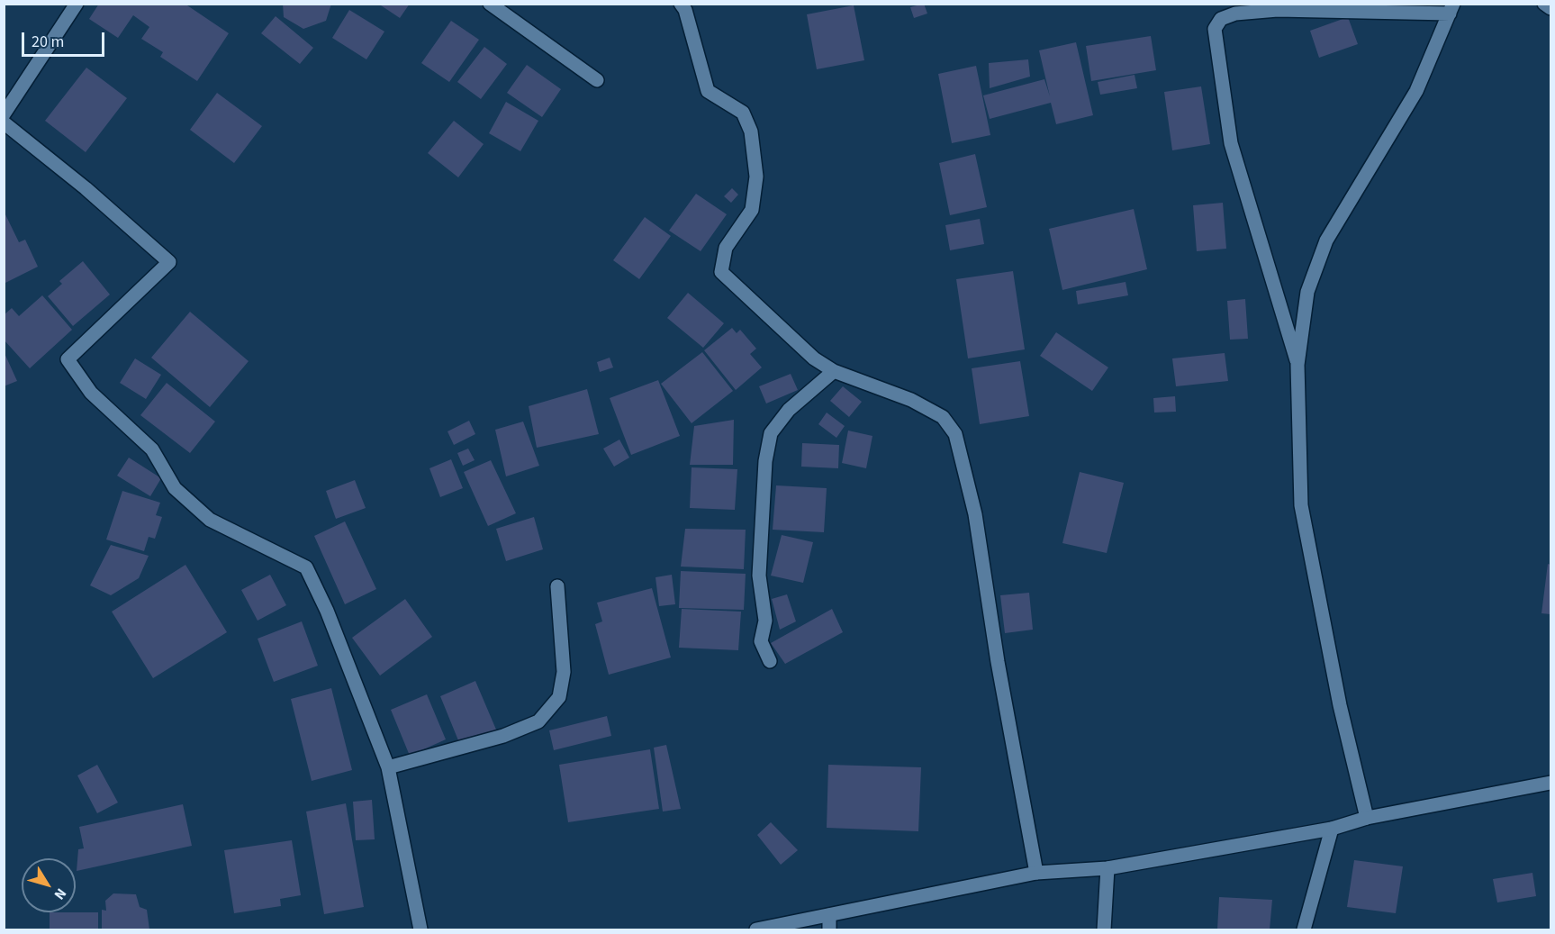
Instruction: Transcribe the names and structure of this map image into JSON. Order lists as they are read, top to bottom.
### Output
{
  "scale_bar": "20 m",
  "north": "bottom right"
}
